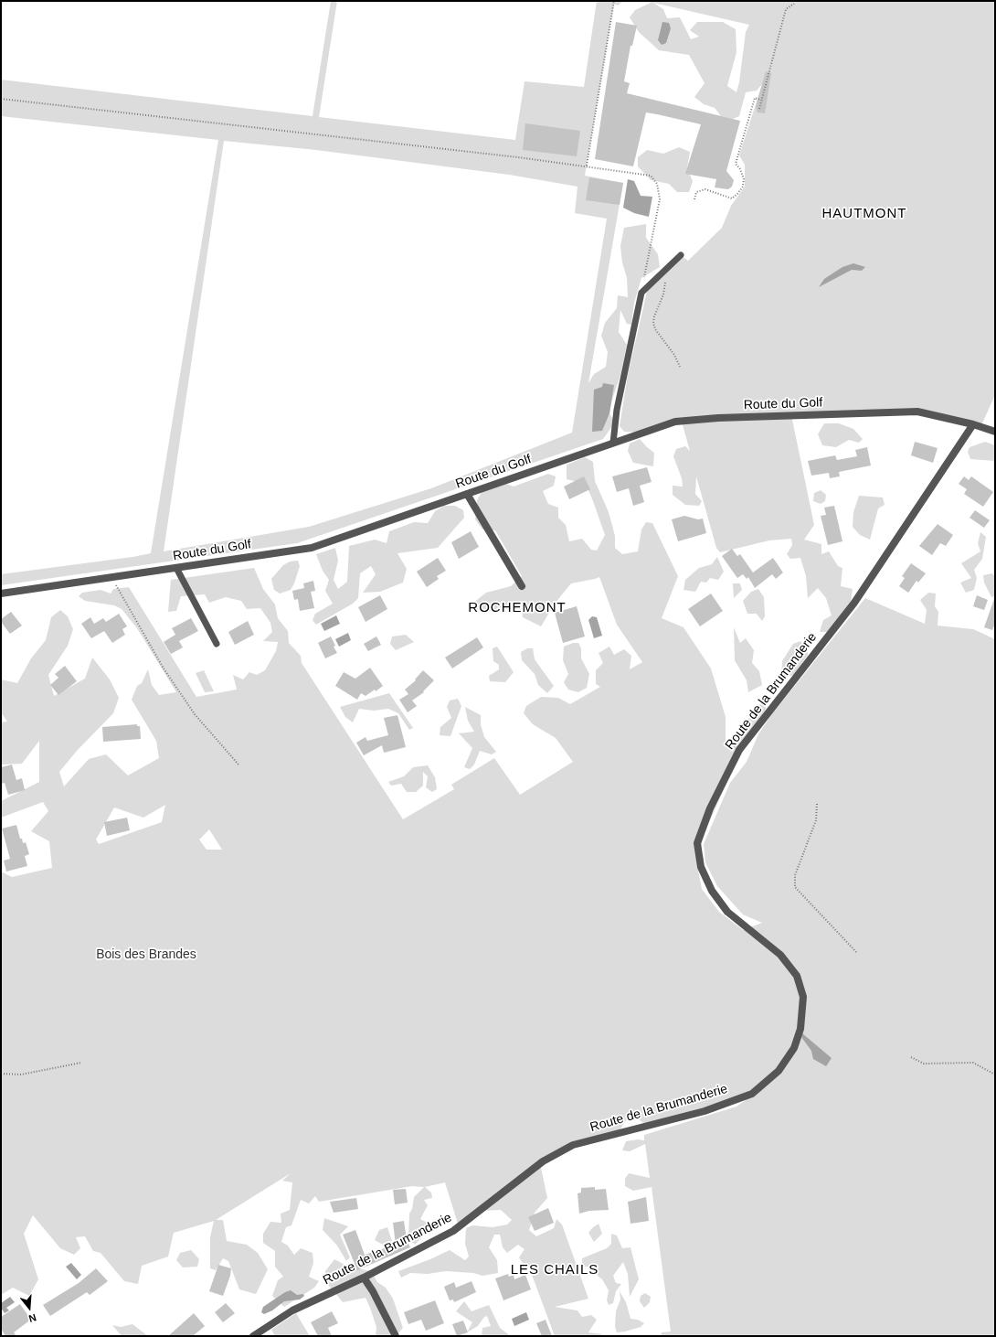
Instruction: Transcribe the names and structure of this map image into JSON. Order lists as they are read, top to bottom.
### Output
{
  "streets": {
    "street": ["Route du Golf", "Route de la Brumanderie"]
  },
  "crossings": [
    ["Route du Golf", "Route de la Brumanderie"]
  ],
  "districts": ["HAUTMONT", "ROCHEMONT", "LES CHAILS"],
  "parks": ["Bois des Brandes"],
  "north": "bottom"
}
